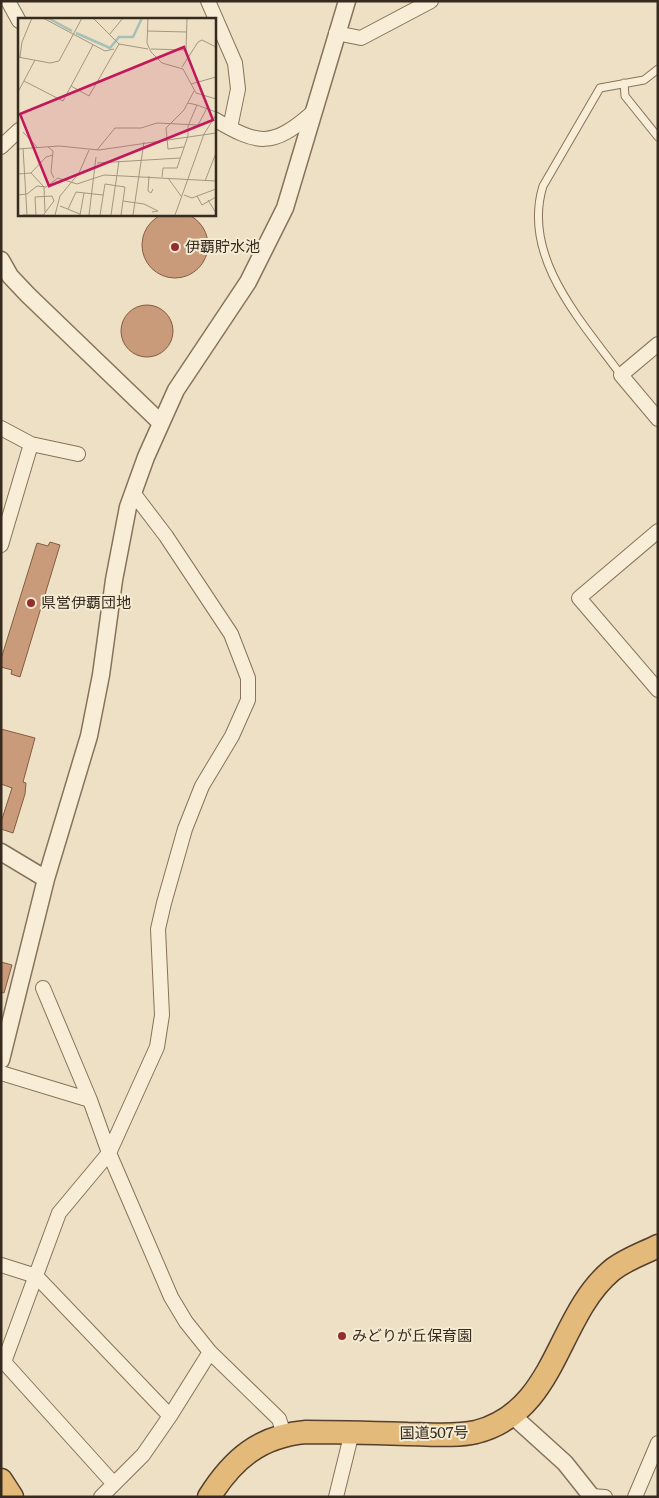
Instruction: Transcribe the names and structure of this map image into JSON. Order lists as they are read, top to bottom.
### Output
{
  "streets": {
    "highway": ["国道507号"]
  },
  "places": ["伊覇貯水池", "県営伊覇団地", "みどりが丘保育園"]
}
